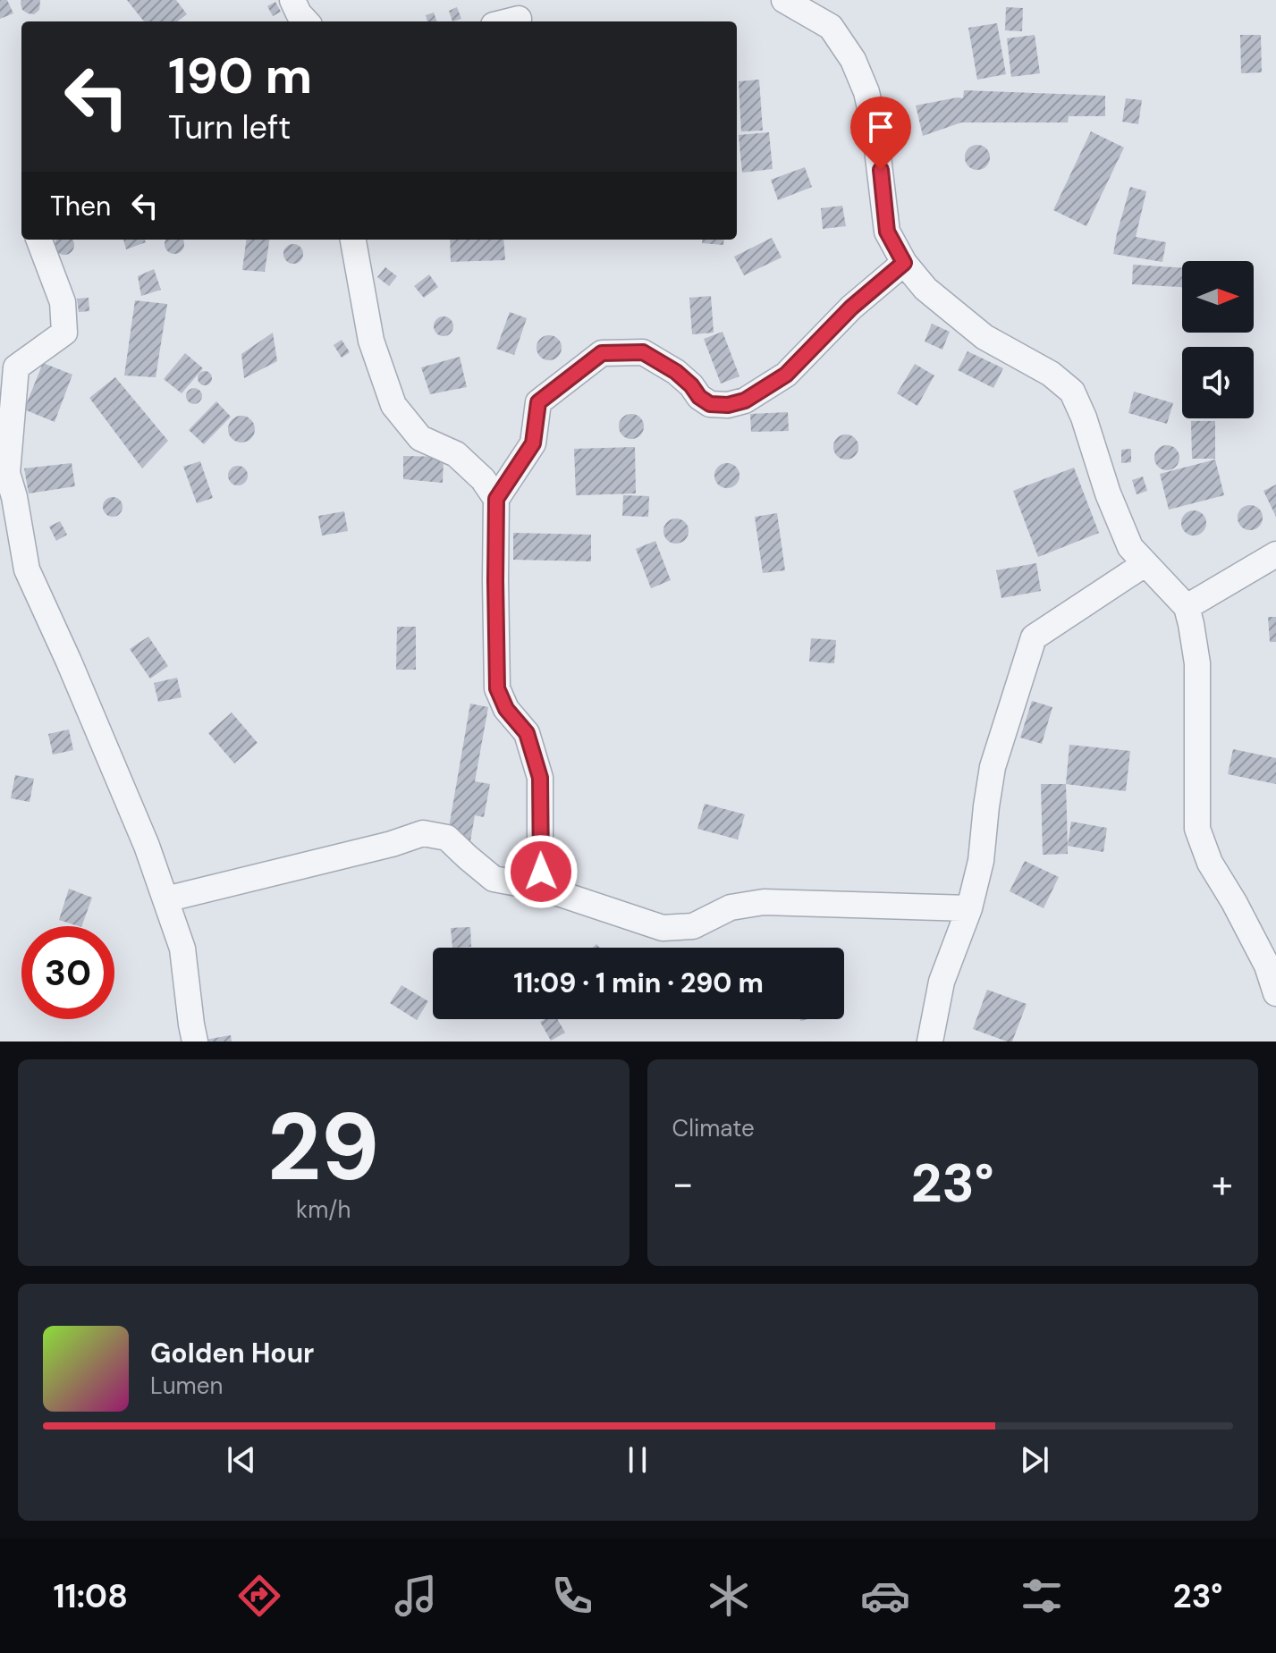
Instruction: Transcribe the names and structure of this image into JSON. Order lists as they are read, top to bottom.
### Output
{
  "north": "right",
  "page": {
    "turn": ["190 m", "Turn left"],
    "then": "Then",
    "limit": "30",
    "trip": "11:09 · 1 min · 290 m",
    "tile": [
      ["29", "km/h"],
      "Climate"
    ],
    "heat": ["−", "23°", "+"],
    "song": ["Golden Hour", "Lumen"],
    "tabs": ["11:08", "23°"]
  }
}
